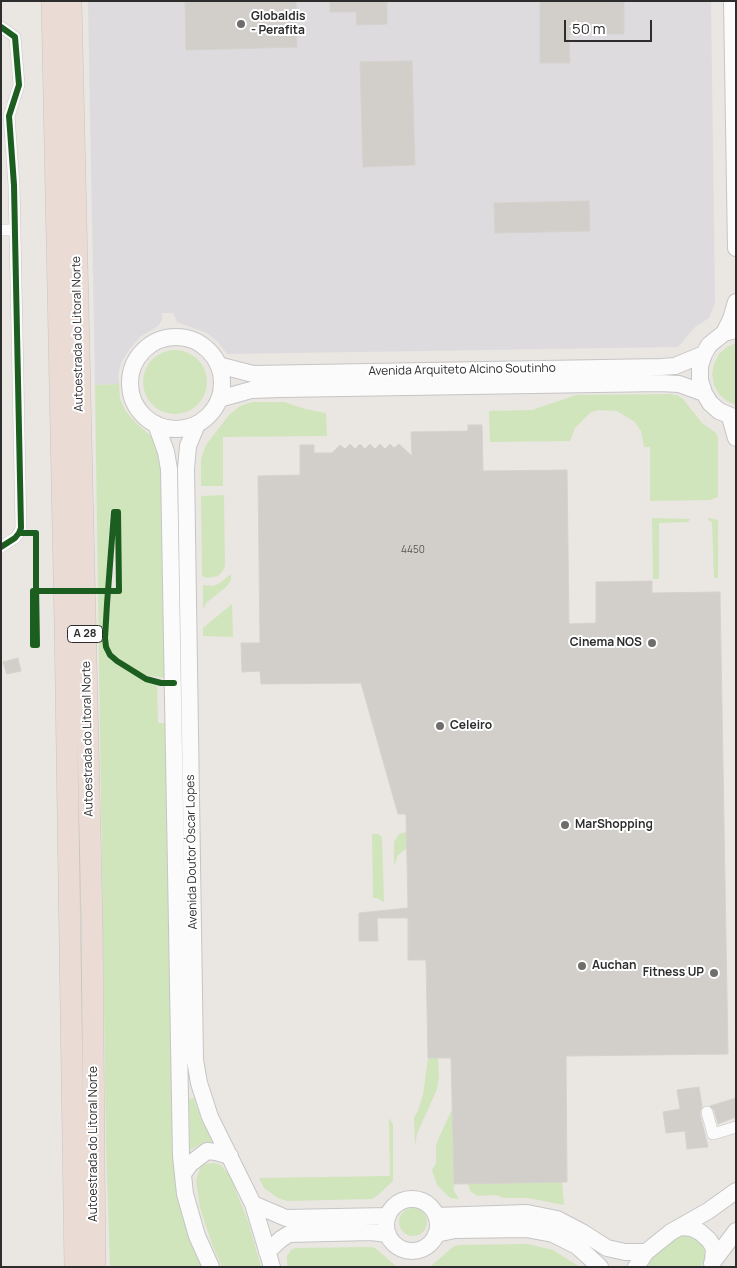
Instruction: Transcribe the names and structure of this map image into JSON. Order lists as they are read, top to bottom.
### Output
{
  "streets": {
    "highway": ["Autoestrada do Litoral Norte", "A 28"],
    "main road": ["Avenida Arquiteto Alcino Soutinho", "Avenida Doutor Óscar Lopes"]
  },
  "crossings": [
    ["Avenida Arquiteto Alcino Soutinho", "Avenida Doutor Óscar Lopes"]
  ],
  "places": [
    "Globaldis - Perafita",
    "Cinema NOS",
    "Celeiro",
    "MarShopping",
    "Auchan",
    "Fitness UP"
  ],
  "house_numbers": ["4450"],
  "scale_bar": "50 m"
}
